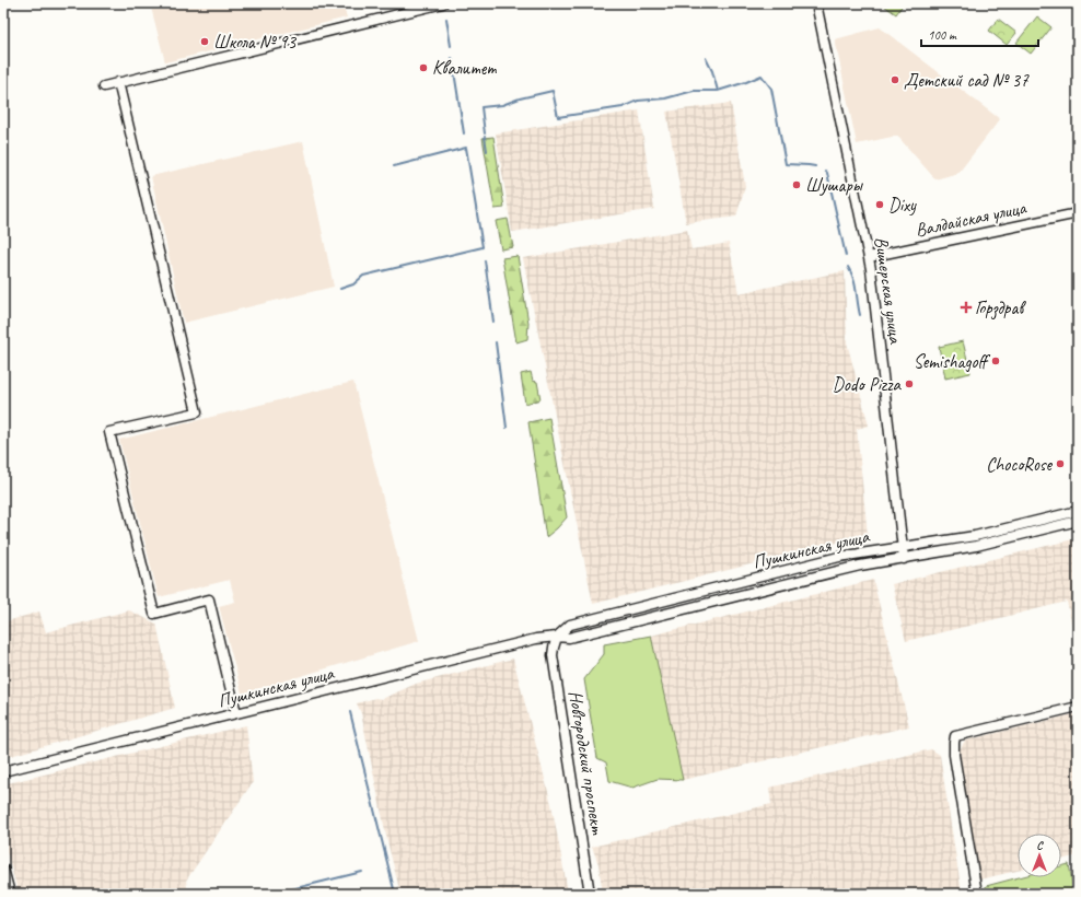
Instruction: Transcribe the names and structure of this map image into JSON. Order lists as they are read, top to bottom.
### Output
{
  "streets": {
    "street": [
      "Валдайская улица",
      "Вишерская улица",
      "Пушкинская улица",
      "Новгородский проспект"
    ]
  },
  "crossings": [
    ["Валдайская улица", "Вишерская улица"],
    ["Вишерская улица", "Пушкинская улица"],
    ["Пушкинская улица", "Новгородский проспект"]
  ],
  "places": {
    "other": [
      "Школа № 93",
      "Квалитет",
      "Детский сад № 37",
      "Шушары",
      "Dixy",
      "Semishagoff",
      "Dodo Pizza",
      "ChocoRose"
    ],
    "health": ["Горздрав"]
  },
  "scale_bar": "100 m",
  "north": "top"
}
